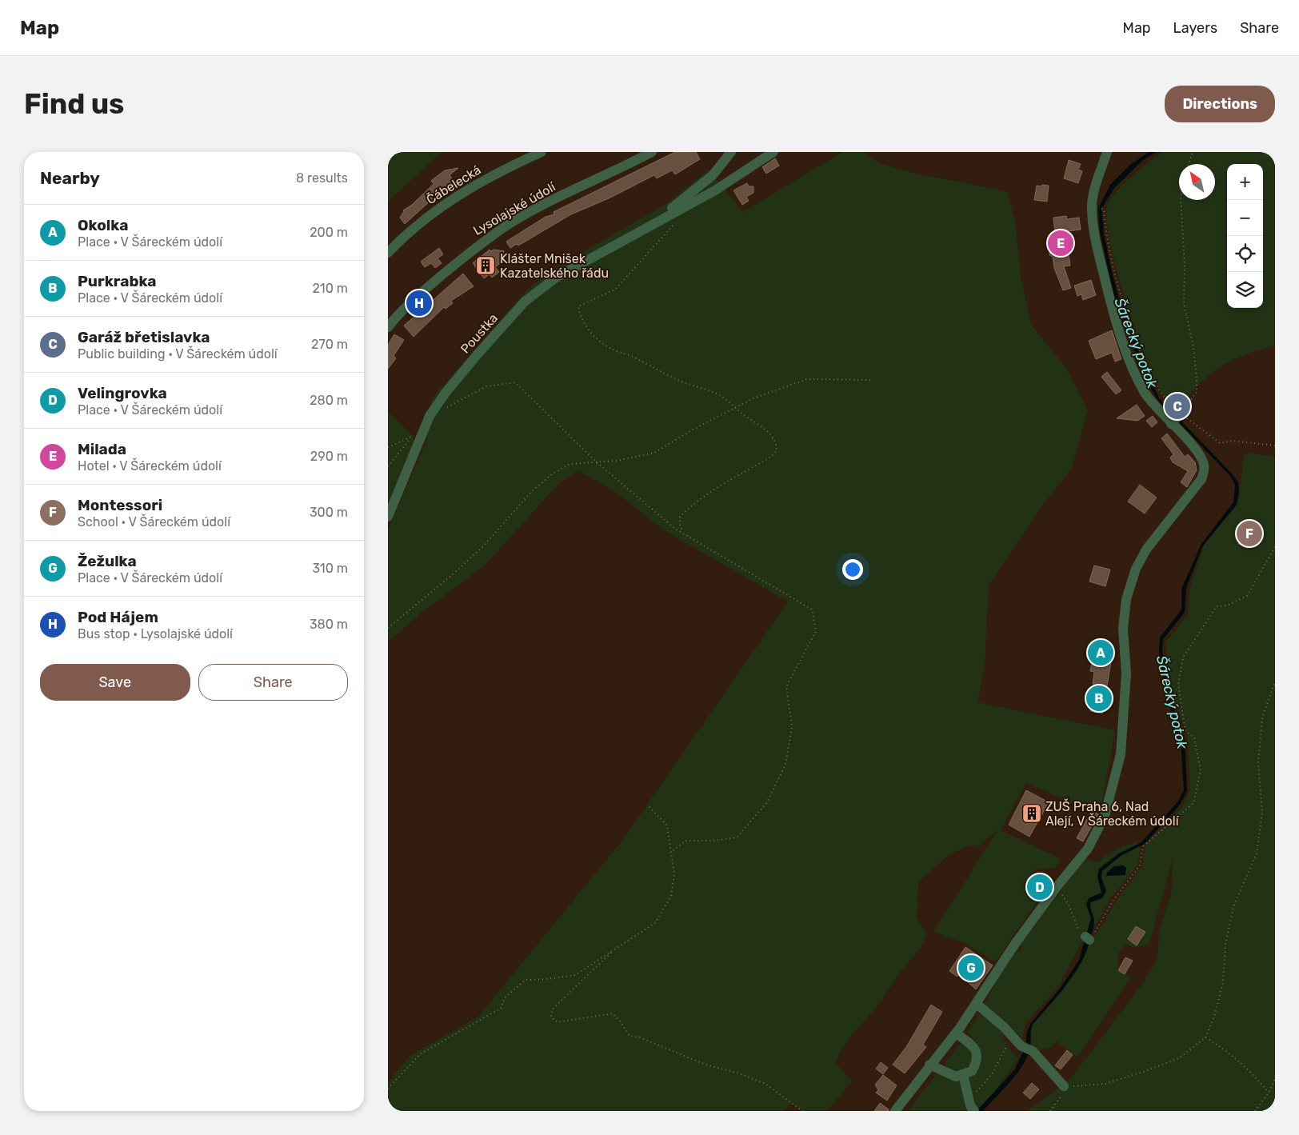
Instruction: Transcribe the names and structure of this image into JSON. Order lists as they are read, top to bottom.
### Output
{
  "streets": {
    "street": ["Čábelecká", "Lysolajské údolí", "Poustka"]
  },
  "water": ["Šárecký potok"],
  "places": {
    "building": ["Klášter Mnišek Kazatelského řádu", "ZUŠ Praha 6, Nad Alejí, V Šáreckém údolí"]
  },
  "north": "top left",
  "page": {
    "header": "Map",
    "nav": ["Map", "Layers", "Share"],
    "buttons": [
      "Directions",
      ["Save", "Share"]
    ],
    "title": "Find us",
    "heading": ["Nearby", "8 results"],
    "map_buttons": ["+", "−"],
    "list": [
      {
        "mark": "A",
        "name": "Okolka",
        "note": "Place · V Šáreckém údolí",
        "value": "200 m"
      },
      {
        "mark": "B",
        "name": "Purkrabka",
        "note": "Place · V Šáreckém údolí",
        "value": "210 m"
      },
      {
        "mark": "C",
        "name": "Garáž břetislavka",
        "note": "Public building · V Šáreckém údolí",
        "value": "270 m"
      },
      {
        "mark": "D",
        "name": "Velingrovka",
        "note": "Place · V Šáreckém údolí",
        "value": "280 m"
      },
      {
        "mark": "E",
        "name": "Milada",
        "note": "Hotel · V Šáreckém údolí",
        "value": "290 m"
      },
      {
        "mark": "F",
        "name": "Montessori",
        "note": "School · V Šáreckém údolí",
        "value": "300 m"
      },
      {
        "mark": "G",
        "name": "Žežulka",
        "note": "Place · V Šáreckém údolí",
        "value": "310 m"
      },
      {
        "mark": "H",
        "name": "Pod Hájem",
        "note": "Bus stop · Lysolajské údolí",
        "value": "380 m"
      }
    ],
    "pins": [
      "E",
      "H",
      "C",
      "F",
      "A",
      "B",
      "D",
      "G"
    ]
  }
}
